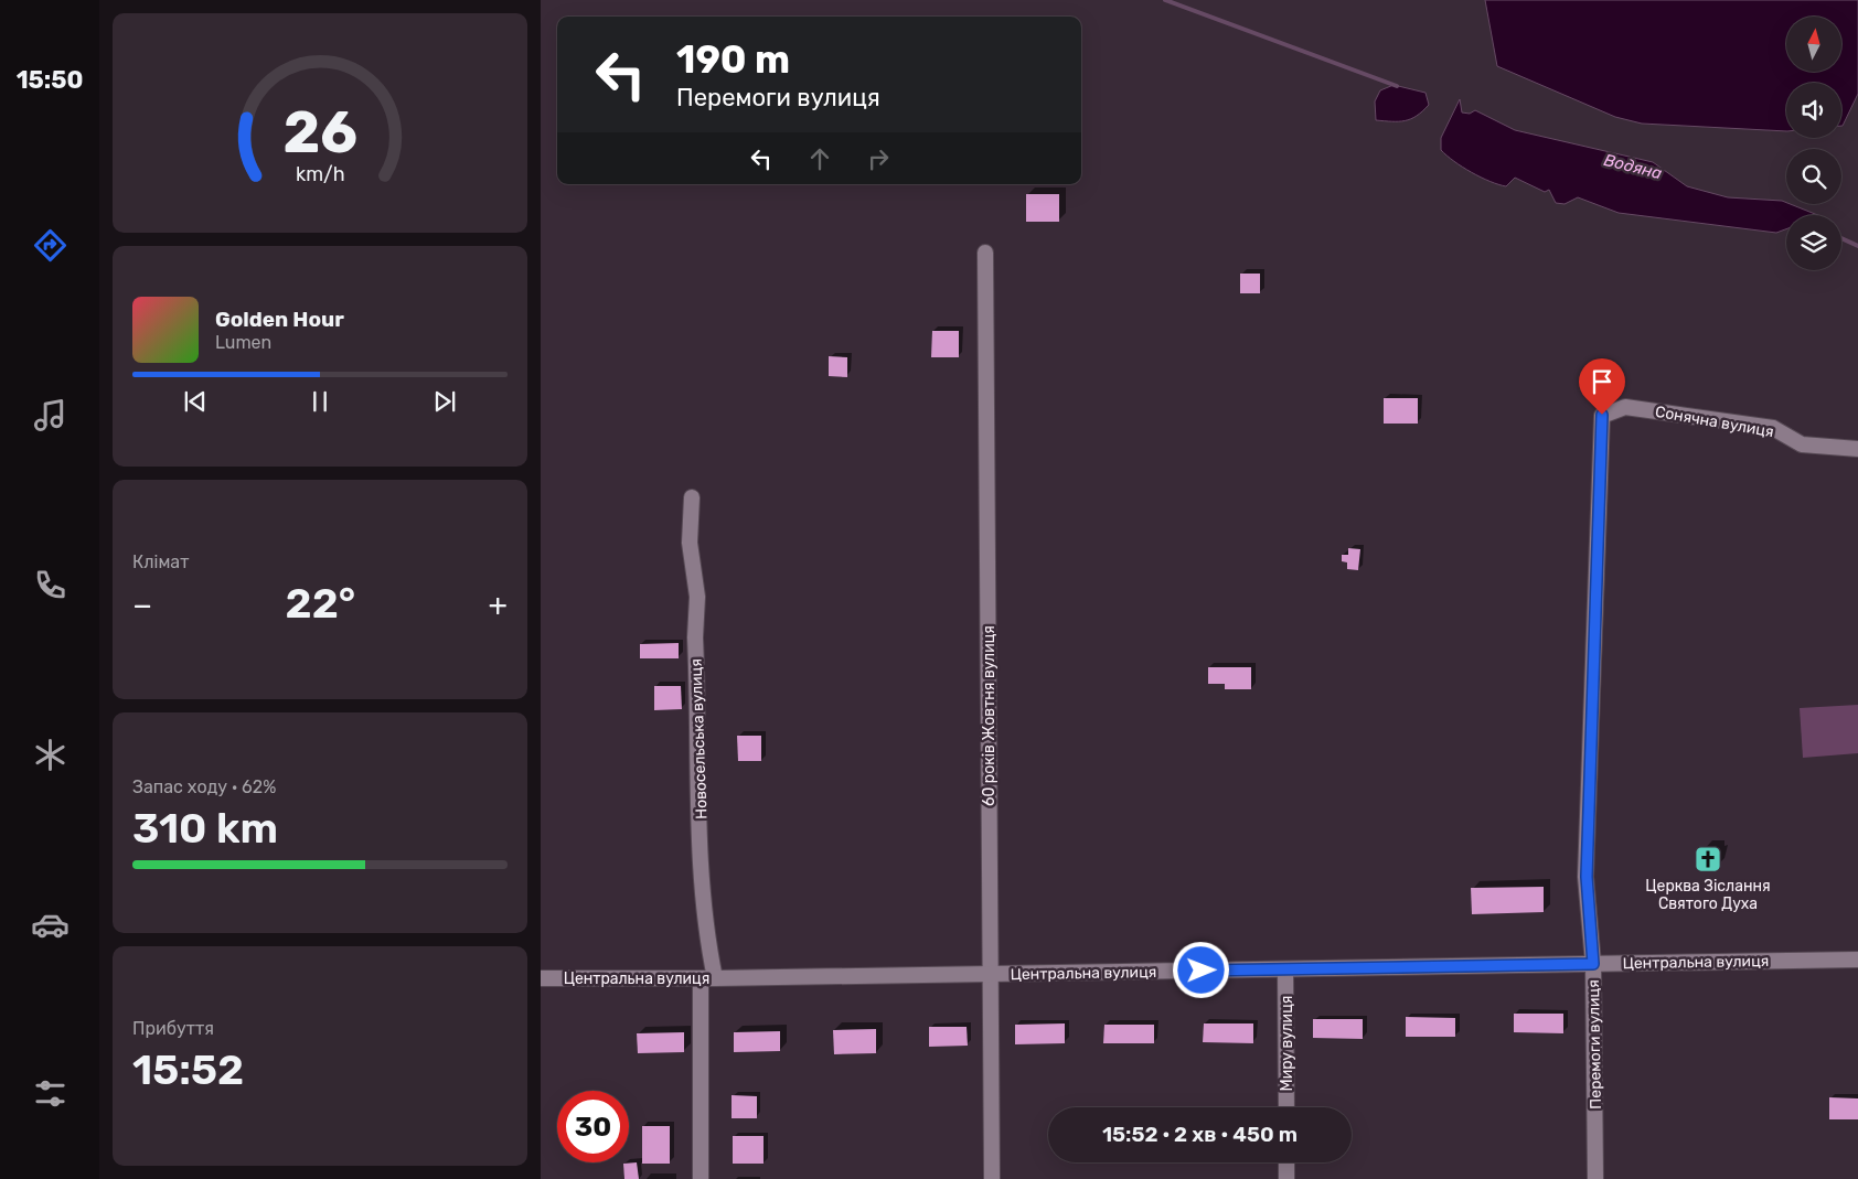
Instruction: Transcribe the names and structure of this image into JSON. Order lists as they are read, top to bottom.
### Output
{
  "streets": {
    "street": [
      "Сонячна вулиця",
      "60 років Жовтня вулиця",
      "Новосельська вулиця",
      "Центральна вулиця",
      "Миру вулиця",
      "Перемоги вулиця"
    ]
  },
  "crossings": [
    ["Сонячна вулиця", "Перемоги вулиця"],
    ["60 років Жовтня вулиця", "Центральна вулиця"],
    ["Новосельська вулиця", "Центральна вулиця"],
    ["Центральна вулиця", "Миру вулиця"],
    ["Центральна вулиця", "Перемоги вулиця"]
  ],
  "water": ["Водяна"],
  "places": {
    "church": ["Церква Зіслання Святого Духа"]
  },
  "north": "top",
  "page": {
    "tabs": "15:50",
    "turn": ["190 m", "Перемоги вулиця"],
    "song": ["Golden Hour", "Lumen"],
    "tile": [
      "Клімат",
      ["Запас ходу · 62%", "310 km"],
      ["Прибуття", "15:52"]
    ],
    "heat": ["−", "22°", "+"],
    "limit": "30",
    "trip": "15:52 · 2 хв · 450 m",
    "gauge": ["26", "km/h"]
  }
}
